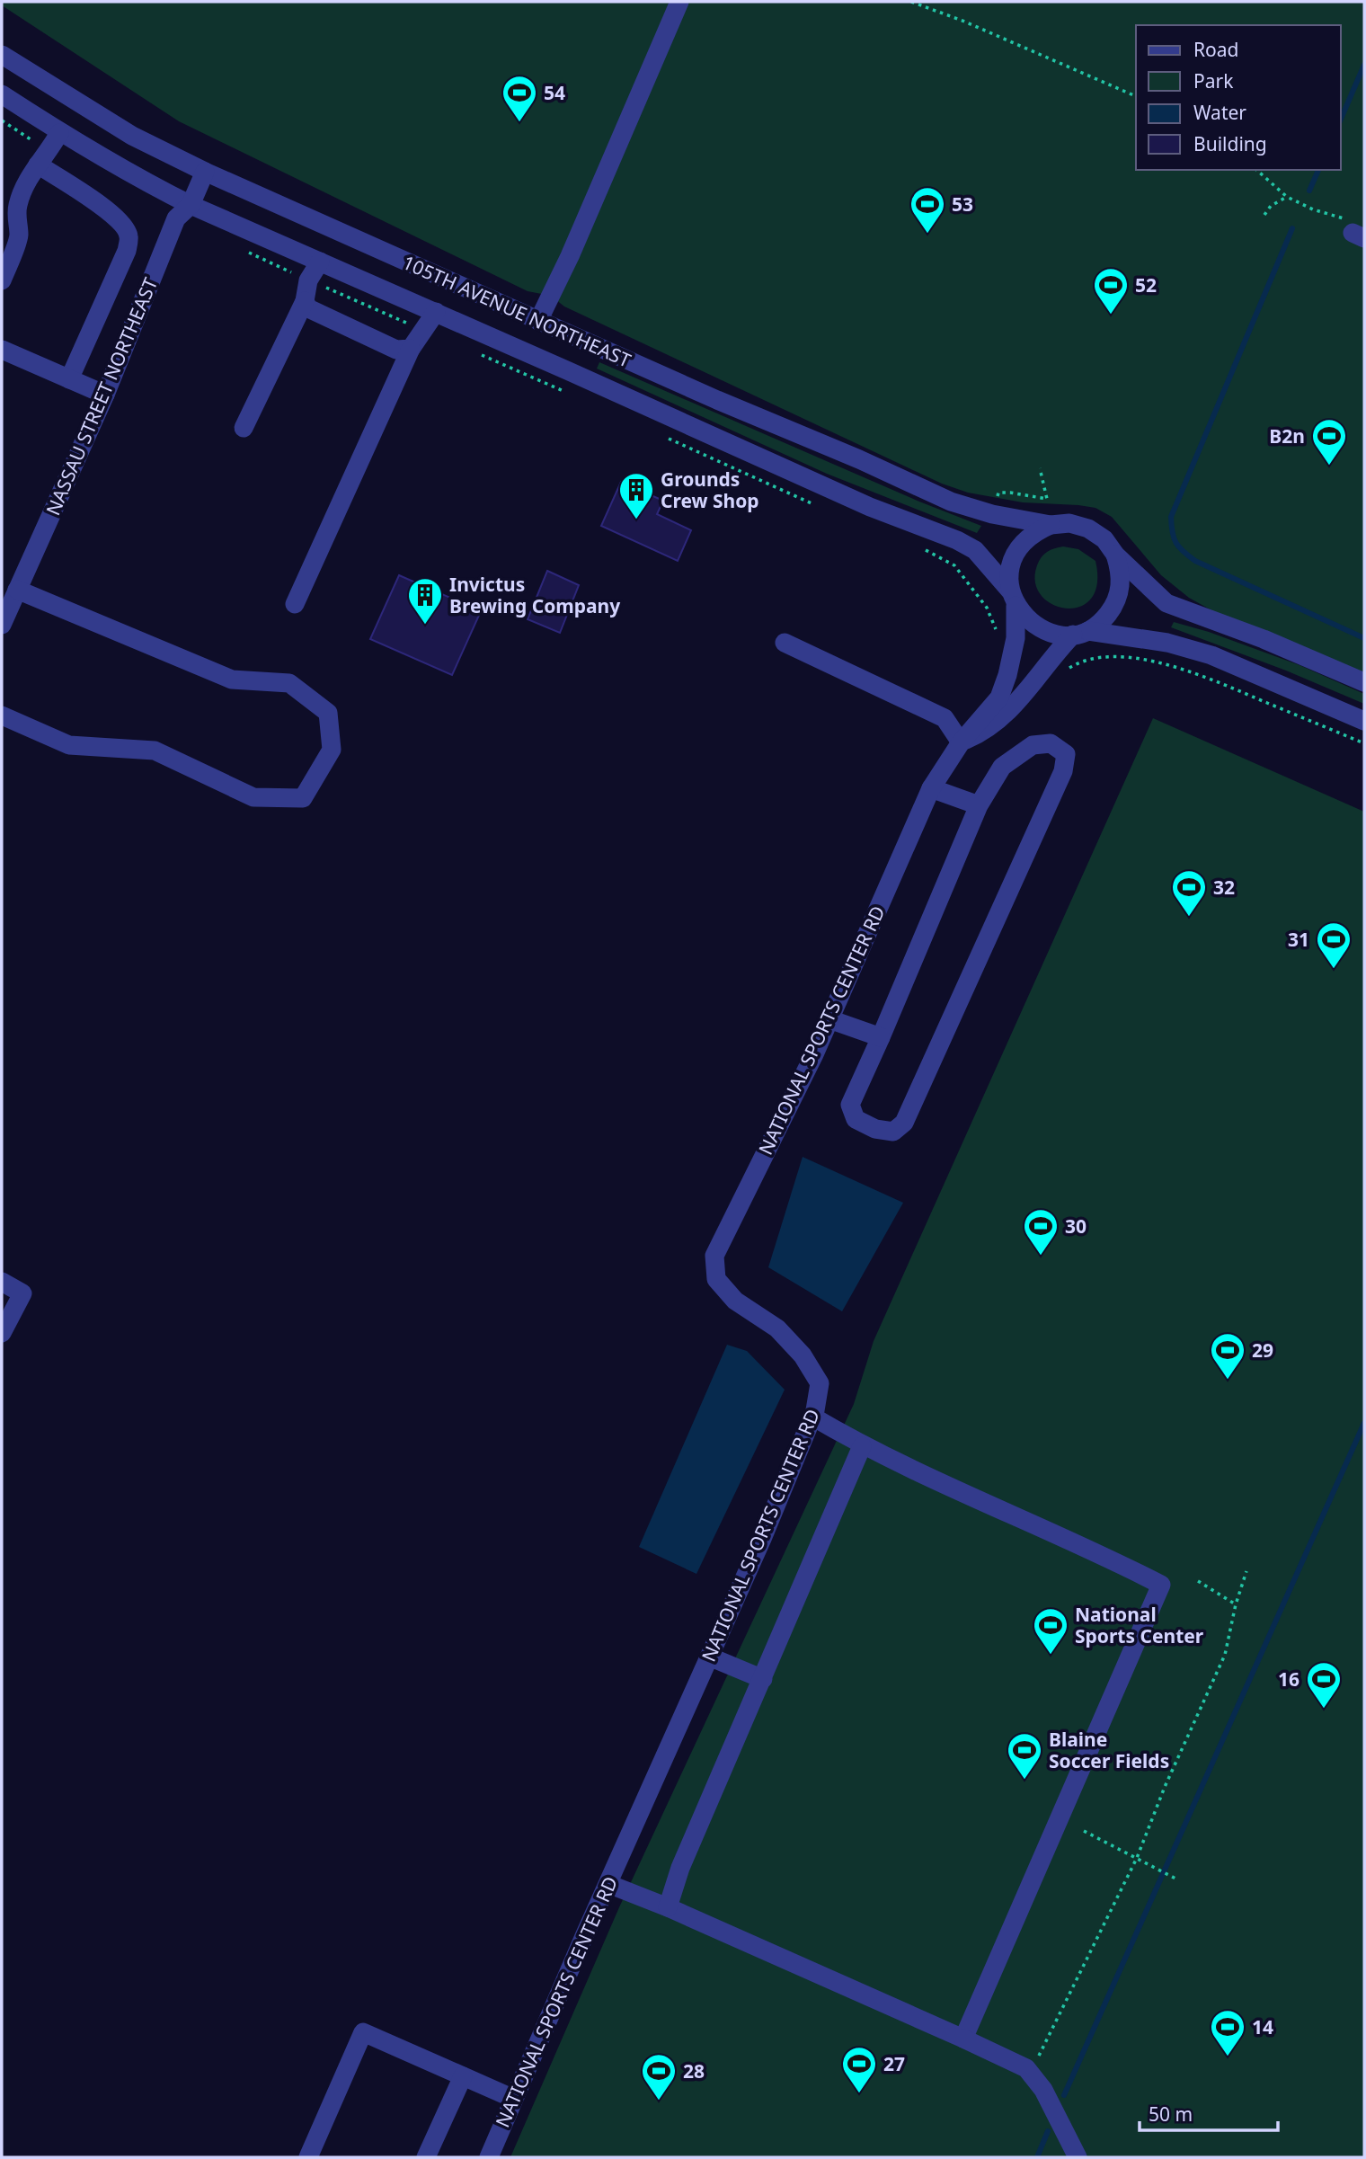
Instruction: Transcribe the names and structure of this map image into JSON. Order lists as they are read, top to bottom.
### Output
{
  "streets": {
    "street": ["105TH AVENUE NORTHEAST", "NASSAU STREET NORTHEAST", "NATIONAL SPORTS CENTER RD"]
  },
  "crossings": [
    ["105TH AVENUE NORTHEAST", "NASSAU STREET NORTHEAST"],
    ["105TH AVENUE NORTHEAST", "NATIONAL SPORTS CENTER RD"]
  ],
  "places": {
    "sports": [
      "54",
      "53",
      "52",
      "B2n",
      "32",
      "31",
      "30",
      "29",
      "National Sports Center",
      "16",
      "Blaine Soccer Fields",
      "14",
      "27",
      "28"
    ],
    "building": ["Grounds Crew Shop", "Invictus Brewing Company"]
  },
  "legend": [
    "Road",
    "Park",
    "Water",
    "Building"
  ],
  "scale_bar": "50 m"
}
